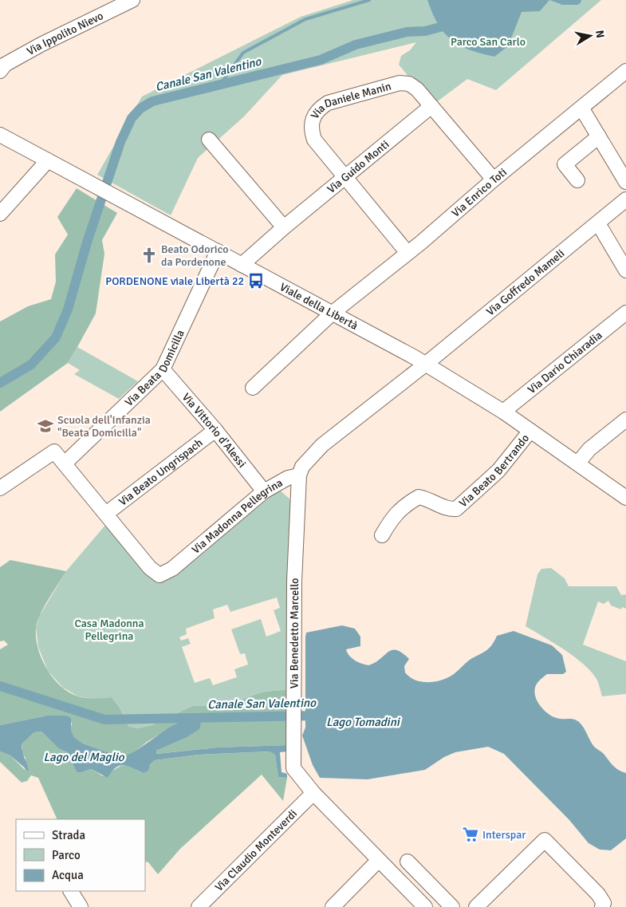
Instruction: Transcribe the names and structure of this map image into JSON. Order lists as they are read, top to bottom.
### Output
{
  "streets": {
    "street": [
      "Via Ippolito Nievo",
      "Via Daniele Manin",
      "Via Guido Monti",
      "Via Enrico Toti",
      "Via Goffredo Mameli",
      "Viale della Libertà",
      "Via Dario Chiaradia",
      "Via Beata Domicilla",
      "Via Vittorio d'Alessi",
      "Via Beato Bertrando",
      "Via Beato Ungrispach",
      "Via Madonna Pellegrina",
      "Via Benedetto Marcello",
      "Via Claudio Monteverdi"
    ]
  },
  "crossings": [
    ["Via Daniele Manin", "Via Guido Monti"],
    ["Via Daniele Manin", "Via Enrico Toti"],
    ["Via Guido Monti", "Viale della Libertà"],
    ["Via Enrico Toti", "Viale della Libertà"],
    ["Via Goffredo Mameli", "Viale della Libertà"],
    ["Viale della Libertà", "Via Dario Chiaradia"],
    ["Viale della Libertà", "Via Beata Domicilla"],
    ["Viale della Libertà", "Via Beato Bertrando"],
    ["Via Beata Domicilla", "Via Vittorio d'Alessi"],
    ["Via Beata Domicilla", "Via Madonna Pellegrina"],
    ["Via Vittorio d'Alessi", "Via Beato Ungrispach"],
    ["Via Vittorio d'Alessi", "Via Madonna Pellegrina"],
    ["Via Beato Ungrispach", "Via Madonna Pellegrina"],
    ["Via Madonna Pellegrina", "Via Benedetto Marcello"],
    ["Via Benedetto Marcello", "Via Claudio Monteverdi"]
  ],
  "water": ["Canale San Valentino", "Lago Tomadini", "Lago del Maglio"],
  "parks": ["Parco San Carlo", "Casa Madonna Pellegrina"],
  "places": {
    "church": ["Beato Odorico da Pordenone"],
    "bus stop": ["PORDENONE viale Libertà 22"],
    "school or university": ["Scuola dell'Infanzia \"Beata Domicilla\""],
    "supermarket": ["Interspar"]
  },
  "legend": ["Strada", "Parco", "Acqua"],
  "north": "right"
}
